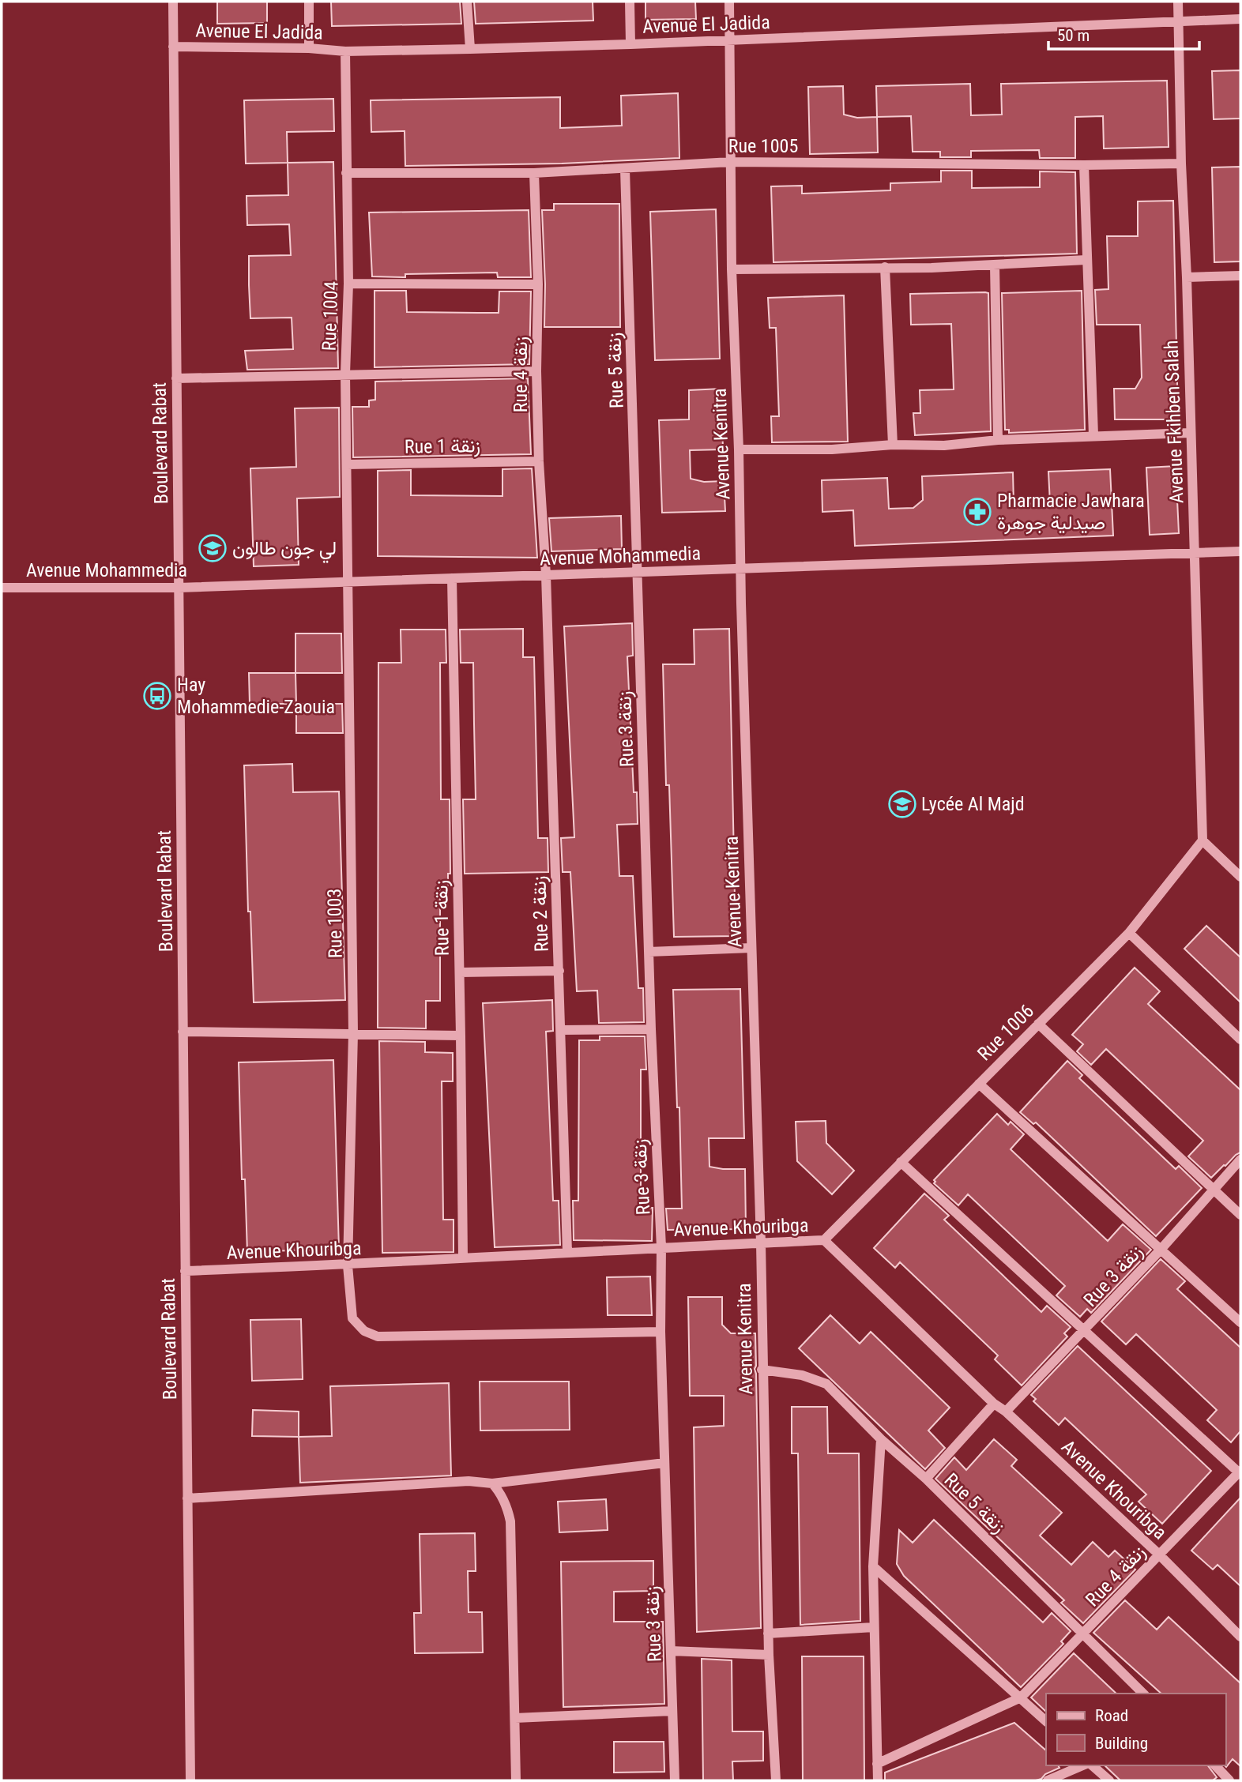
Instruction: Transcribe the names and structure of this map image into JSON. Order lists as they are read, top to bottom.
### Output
{
  "streets": {
    "street": [
      "Avenue El Jadida",
      "Rue 1005",
      "Rue 1004",
      "Rue 5 زنقة",
      "Rue 4 زنقة",
      "Avenue Fkihben Salah",
      "Boulevard Rabat",
      "Avenue Kenitra",
      "Rue 1 زنقة",
      "Avenue Mohammedia",
      "Rue 3 زنقة",
      "Rue 2 زنقة",
      "Rue 1003",
      "Rue 1006",
      "Avenue Khouribga"
    ]
  },
  "crossings": [
    ["Avenue El Jadida", "Rue 1004"],
    ["Avenue El Jadida", "Avenue Fkihben Salah"],
    ["Avenue El Jadida", "Boulevard Rabat"],
    ["Avenue El Jadida", "Avenue Kenitra"],
    ["Rue 1005", "Rue 1004"],
    ["Rue 1005", "Rue 5 زنقة"],
    ["Rue 1005", "Rue 4 زنقة"],
    ["Rue 1005", "Avenue Fkihben Salah"],
    ["Rue 1005", "Avenue Kenitra"],
    ["Rue 1004", "Rue 1 زنقة"],
    ["Rue 1004", "Avenue Mohammedia"],
    ["Rue 1004", "Rue 1003"],
    ["Rue 5 زنقة", "Rue 4 زنقة"],
    ["Rue 5 زنقة", "Avenue Kenitra"],
    ["Rue 5 زنقة", "Avenue Mohammedia"],
    ["Rue 5 زنقة", "Rue 3 زنقة"],
    ["Rue 4 زنقة", "Rue 1 زنقة"],
    ["Rue 4 زنقة", "Avenue Mohammedia"],
    ["Rue 4 زنقة", "Rue 2 زنقة"],
    ["Rue 4 زنقة", "Avenue Khouribga"],
    ["Avenue Fkihben Salah", "Avenue Mohammedia"],
    ["Avenue Fkihben Salah", "Rue 1006"],
    ["Boulevard Rabat", "Avenue Mohammedia"],
    ["Boulevard Rabat", "Avenue Khouribga"],
    ["Avenue Kenitra", "Avenue Mohammedia"],
    ["Avenue Kenitra", "Avenue Khouribga"],
    ["Rue 1 زنقة", "Avenue Mohammedia"],
    ["Rue 1 زنقة", "Avenue Khouribga"],
    ["Avenue Mohammedia", "Rue 3 زنقة"],
    ["Avenue Mohammedia", "Rue 2 زنقة"],
    ["Avenue Mohammedia", "Rue 1003"],
    ["Rue 3 زنقة", "Rue 1003"],
    ["Rue 3 زنقة", "Avenue Khouribga"],
    ["Rue 2 زنقة", "Avenue Khouribga"],
    ["Rue 1003", "Avenue Khouribga"],
    ["Rue 1006", "Avenue Khouribga"]
  ],
  "places": {
    "pharmacy": ["Pharmacie Jawhara صيدلية جوهرة"],
    "school or university": ["لي جون طالون", "Lycée Al Majd"],
    "bus stop": ["Hay Mohammedie-Zaouia"]
  },
  "legend": ["Road", "Building"],
  "scale_bar": "50 m"
}
